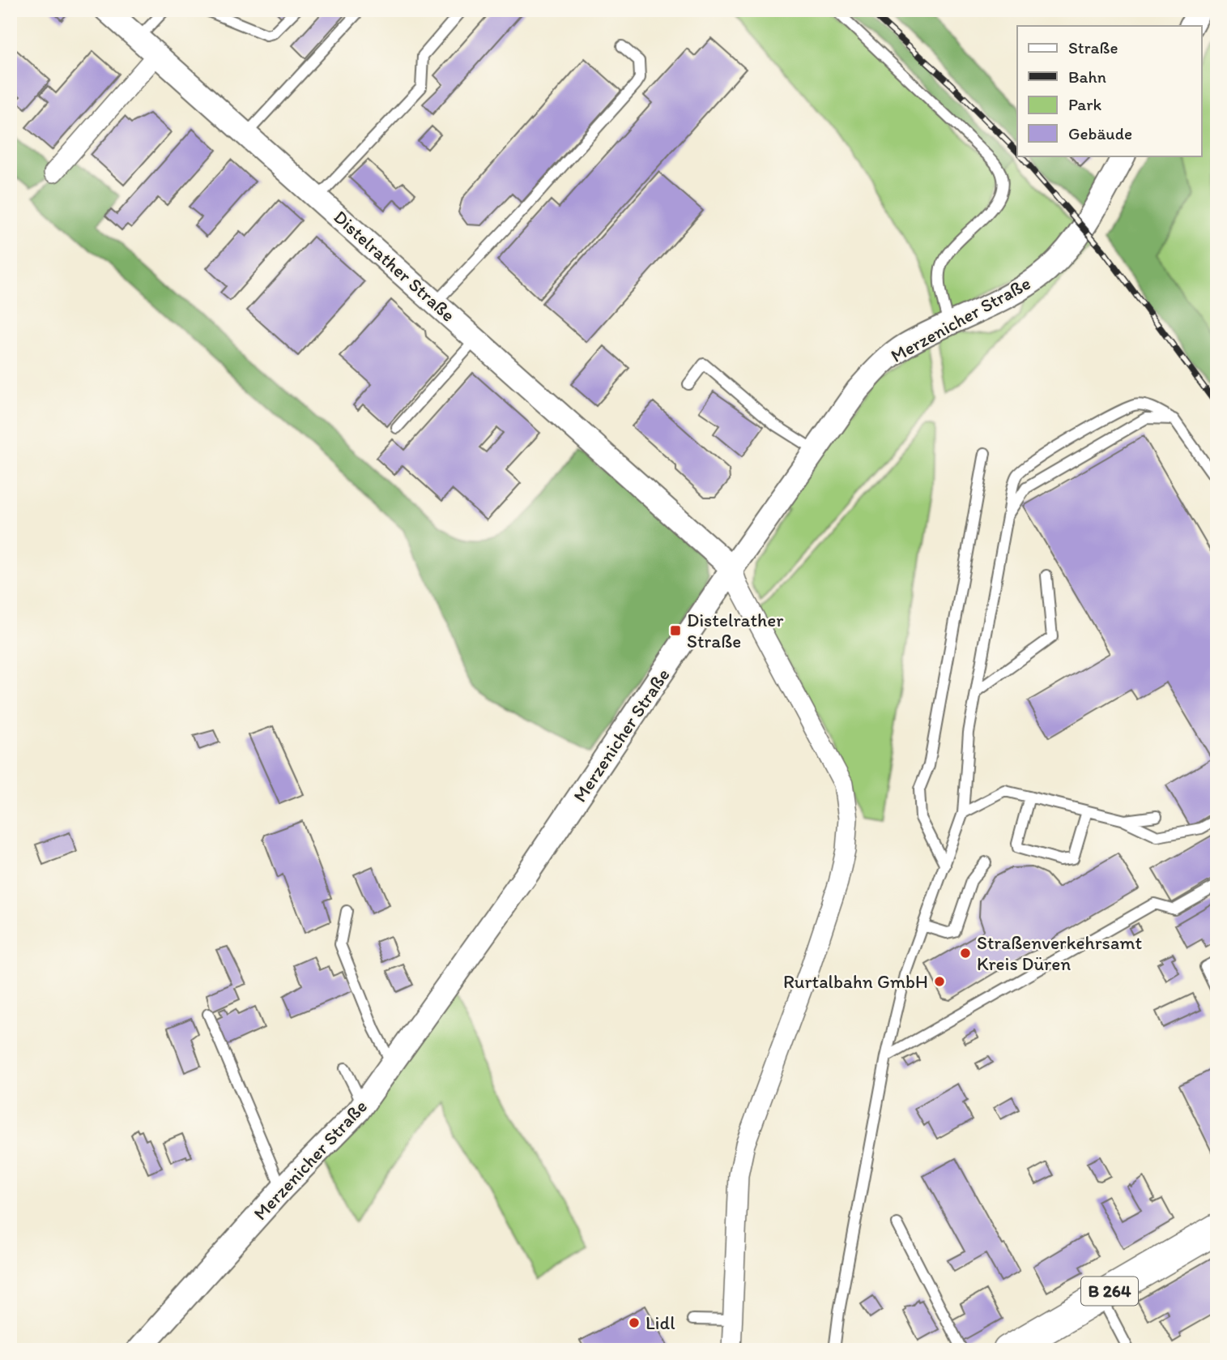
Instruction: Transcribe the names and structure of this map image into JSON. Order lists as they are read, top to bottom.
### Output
{
  "streets": {
    "main road": ["B 264"],
    "street": ["Distelrather Straße", "Merzenicher Straße"]
  },
  "crossings": [
    ["Distelrather Straße", "Merzenicher Straße"]
  ],
  "places": {
    "transit": ["Distelrather Straße"],
    "other": ["Straßenverkehrsamt Kreis Düren", "Rurtalbahn GmbH", "Lidl"]
  },
  "legend": [
    "Straße",
    "Bahn",
    "Park",
    "Gebäude"
  ]
}
